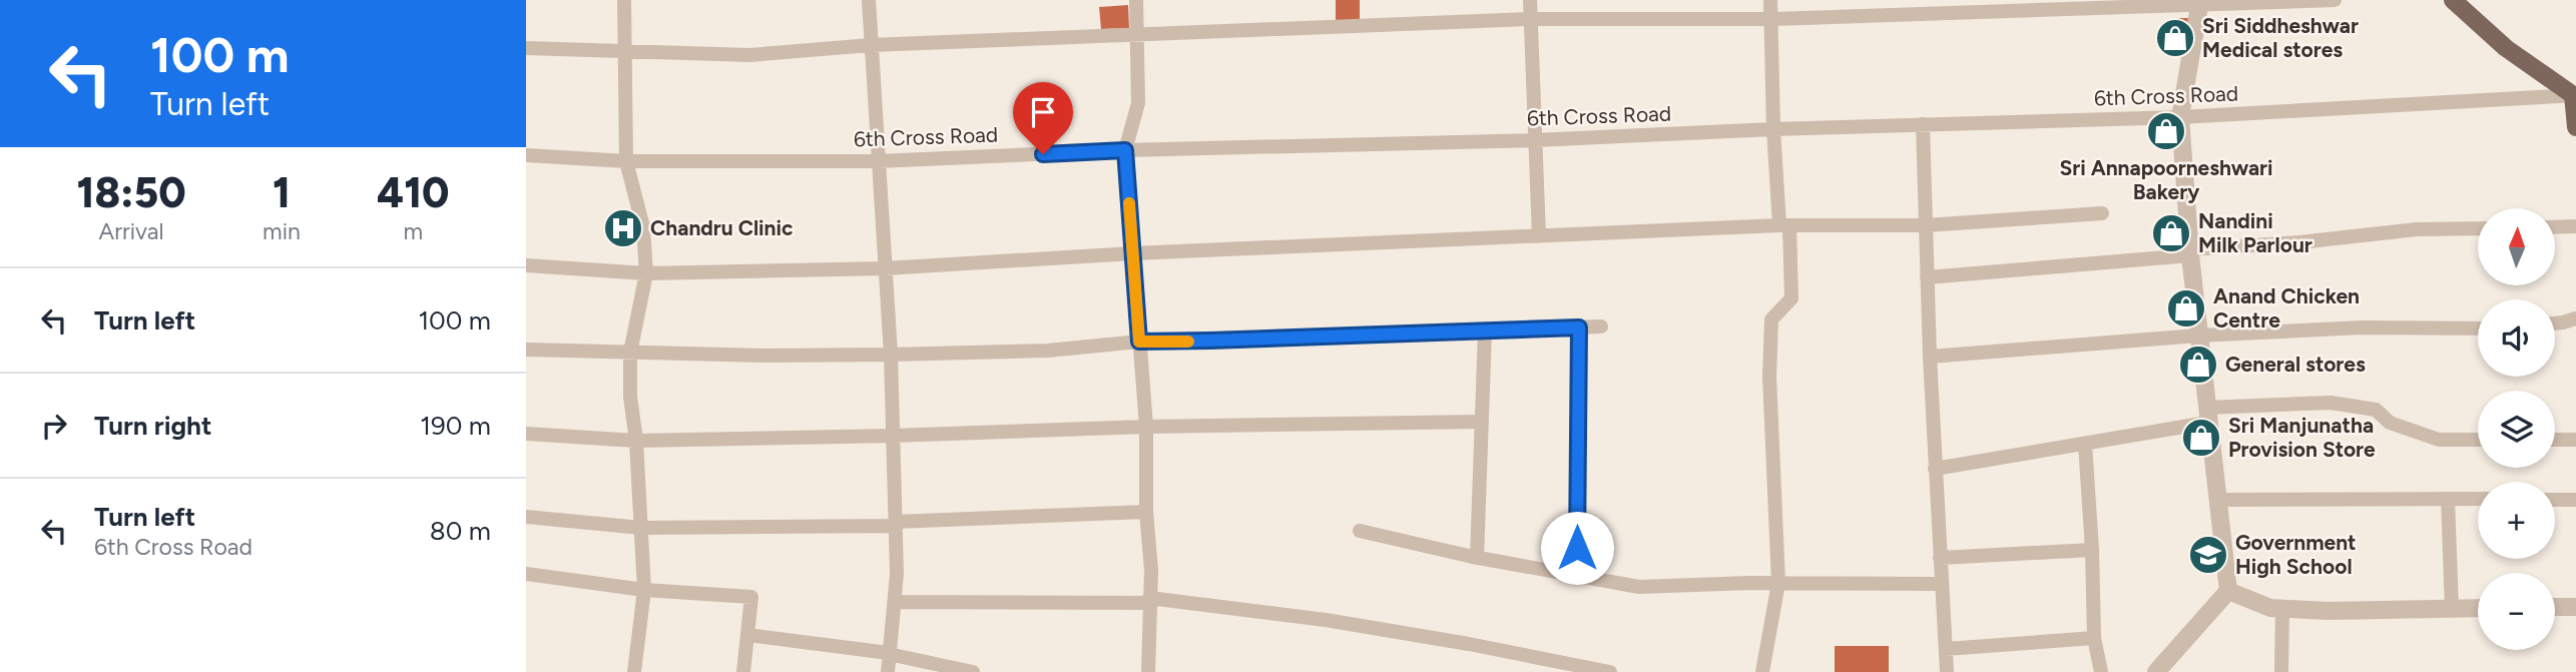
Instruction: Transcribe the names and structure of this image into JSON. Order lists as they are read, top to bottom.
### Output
{
  "streets": {
    "street": ["6th Cross Road"]
  },
  "places": {
    "shop": [
      "Sri Siddheshwar Medical stores",
      "Sri Annapoorneshwari Bakery",
      "Nandini Milk Parlour",
      "Anand Chicken Centre",
      "General stores",
      "Sri Manjunatha Provision Store"
    ],
    "hospital": ["Chandru Clinic"],
    "school or university": ["Government High School"]
  },
  "north": "top",
  "page": {
    "turn": ["100 m", "Turn left"],
    "eta": [
      "18:50",
      "Arrival",
      "1",
      "min",
      "410",
      "m"
    ],
    "map_buttons": ["+", "−"],
    "list": [
      {
        "name": "Turn left",
        "value": "100 m"
      },
      {
        "name": "Turn right",
        "value": "190 m"
      },
      {
        "name": "Turn left",
        "note": "6th Cross Road",
        "value": "80 m"
      }
    ]
  }
}
